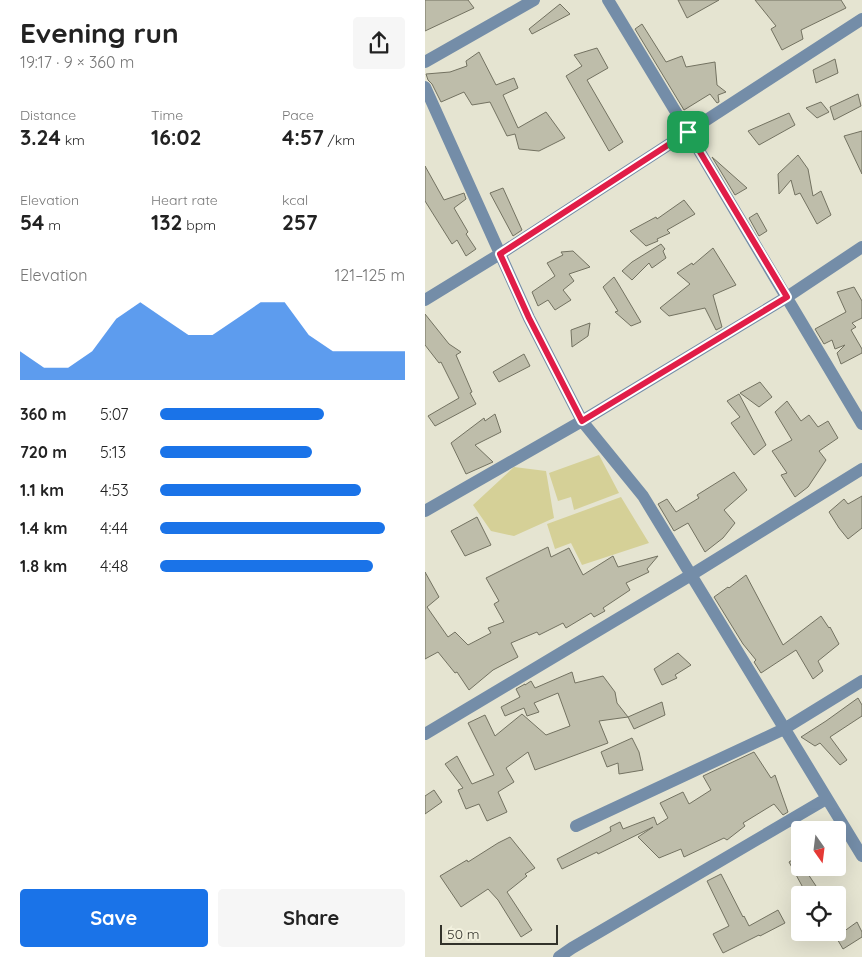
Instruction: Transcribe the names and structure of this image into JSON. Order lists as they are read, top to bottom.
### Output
{
  "scale_bar": "50 m",
  "north": "bottom",
  "page": {
    "heading": ["Evening run", "19:17 · 9 × 360 m"],
    "stats": [
      ["Distance", "3.24 km"],
      ["Time", "16:02"],
      ["Pace", "4:57 /km"],
      ["Elevation", "54 m"],
      ["Heart rate", "132 bpm"],
      ["kcal", "257"]
    ],
    "chart": ["Elevation", "121–125 m"],
    "list": [
      {
        "name": "360 m",
        "note": "5:07"
      },
      {
        "name": "720 m",
        "note": "5:13"
      },
      {
        "name": "1.1 km",
        "note": "4:53"
      },
      {
        "name": "1.4 km",
        "note": "4:44"
      },
      {
        "name": "1.8 km",
        "note": "4:48"
      }
    ],
    "buttons": ["Save", "Share"],
    "scale": "50 m"
  }
}
